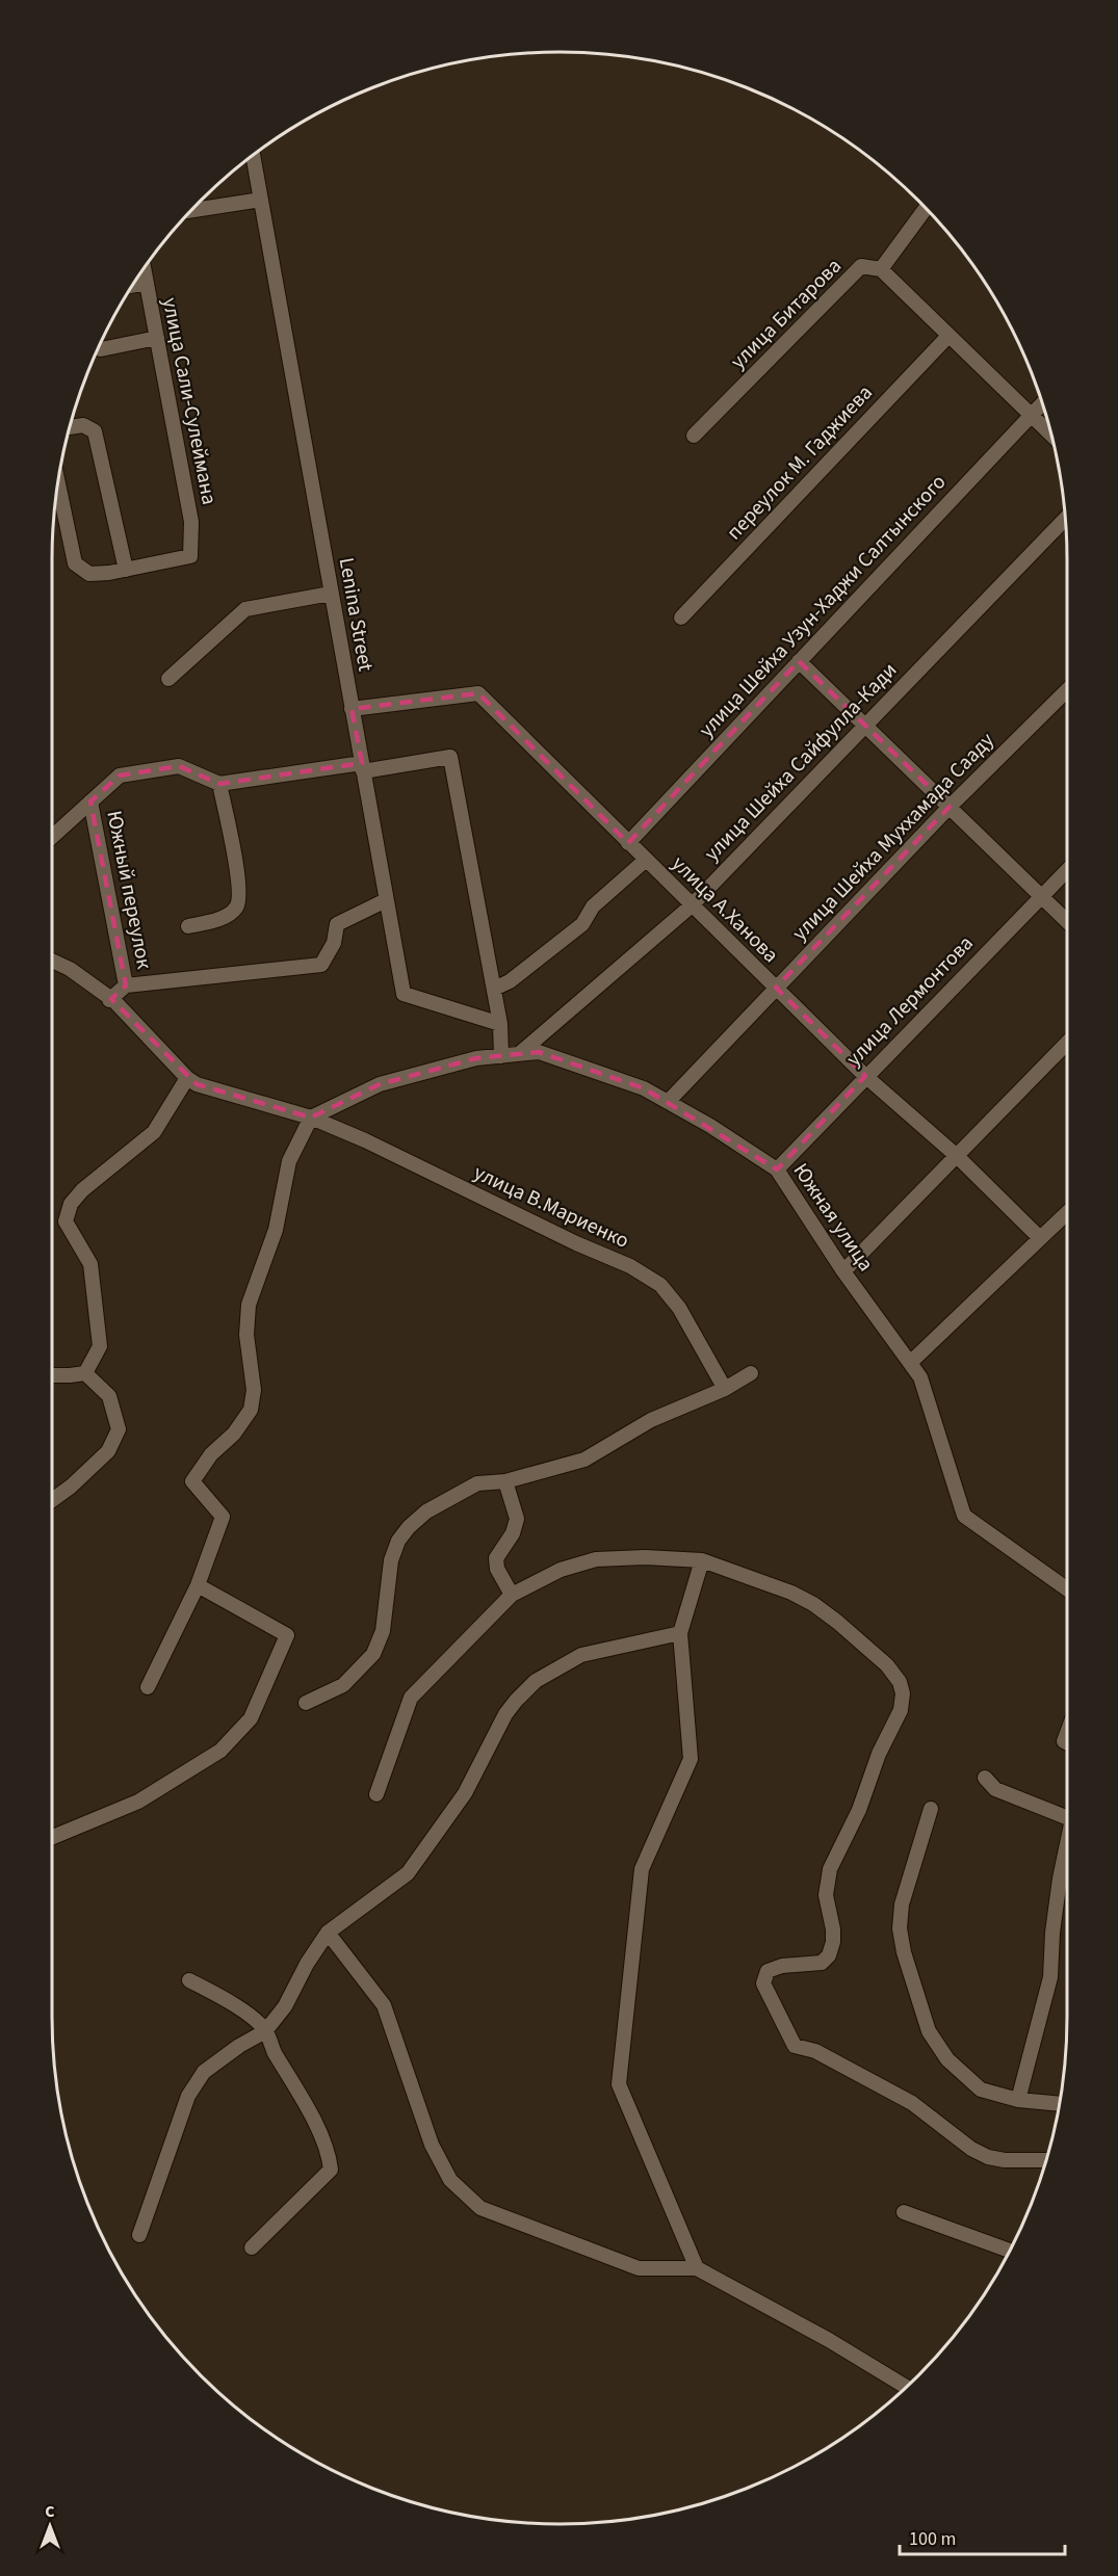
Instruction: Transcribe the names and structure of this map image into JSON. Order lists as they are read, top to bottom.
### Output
{
  "streets": {
    "street": [
      "улица Битарова",
      "улица Сали-Сулеймана",
      "переулок М. Гаджиева",
      "улица Шейха Узун-Хаджи Салтынского",
      "Lenina Street",
      "улица Шейха Сайфулла-Кади",
      "улица Шейха Муххамада Сааду",
      "Южный переулок",
      "улица А.Ханова",
      "улица Лермонтова",
      "улица В.Мариенко",
      "Южная улица"
    ]
  },
  "crossings": [
    ["улица Шейха Узун-Хаджи Салтынского", "улица А.Ханова"],
    ["Lenina Street", "улица А.Ханова"],
    ["улица Шейха Сайфулла-Кади", "улица А.Ханова"],
    ["улица Шейха Сайфулла-Кади", "Южная улица"],
    ["улица Шейха Муххамада Сааду", "улица А.Ханова"],
    ["улица Шейха Муххамада Сааду", "Южная улица"],
    ["улица А.Ханова", "улица Лермонтова"],
    ["улица Лермонтова", "Южная улица"],
    ["улица В.Мариенко", "Южная улица"]
  ],
  "scale_bar": "100 m",
  "north": "top"
}
